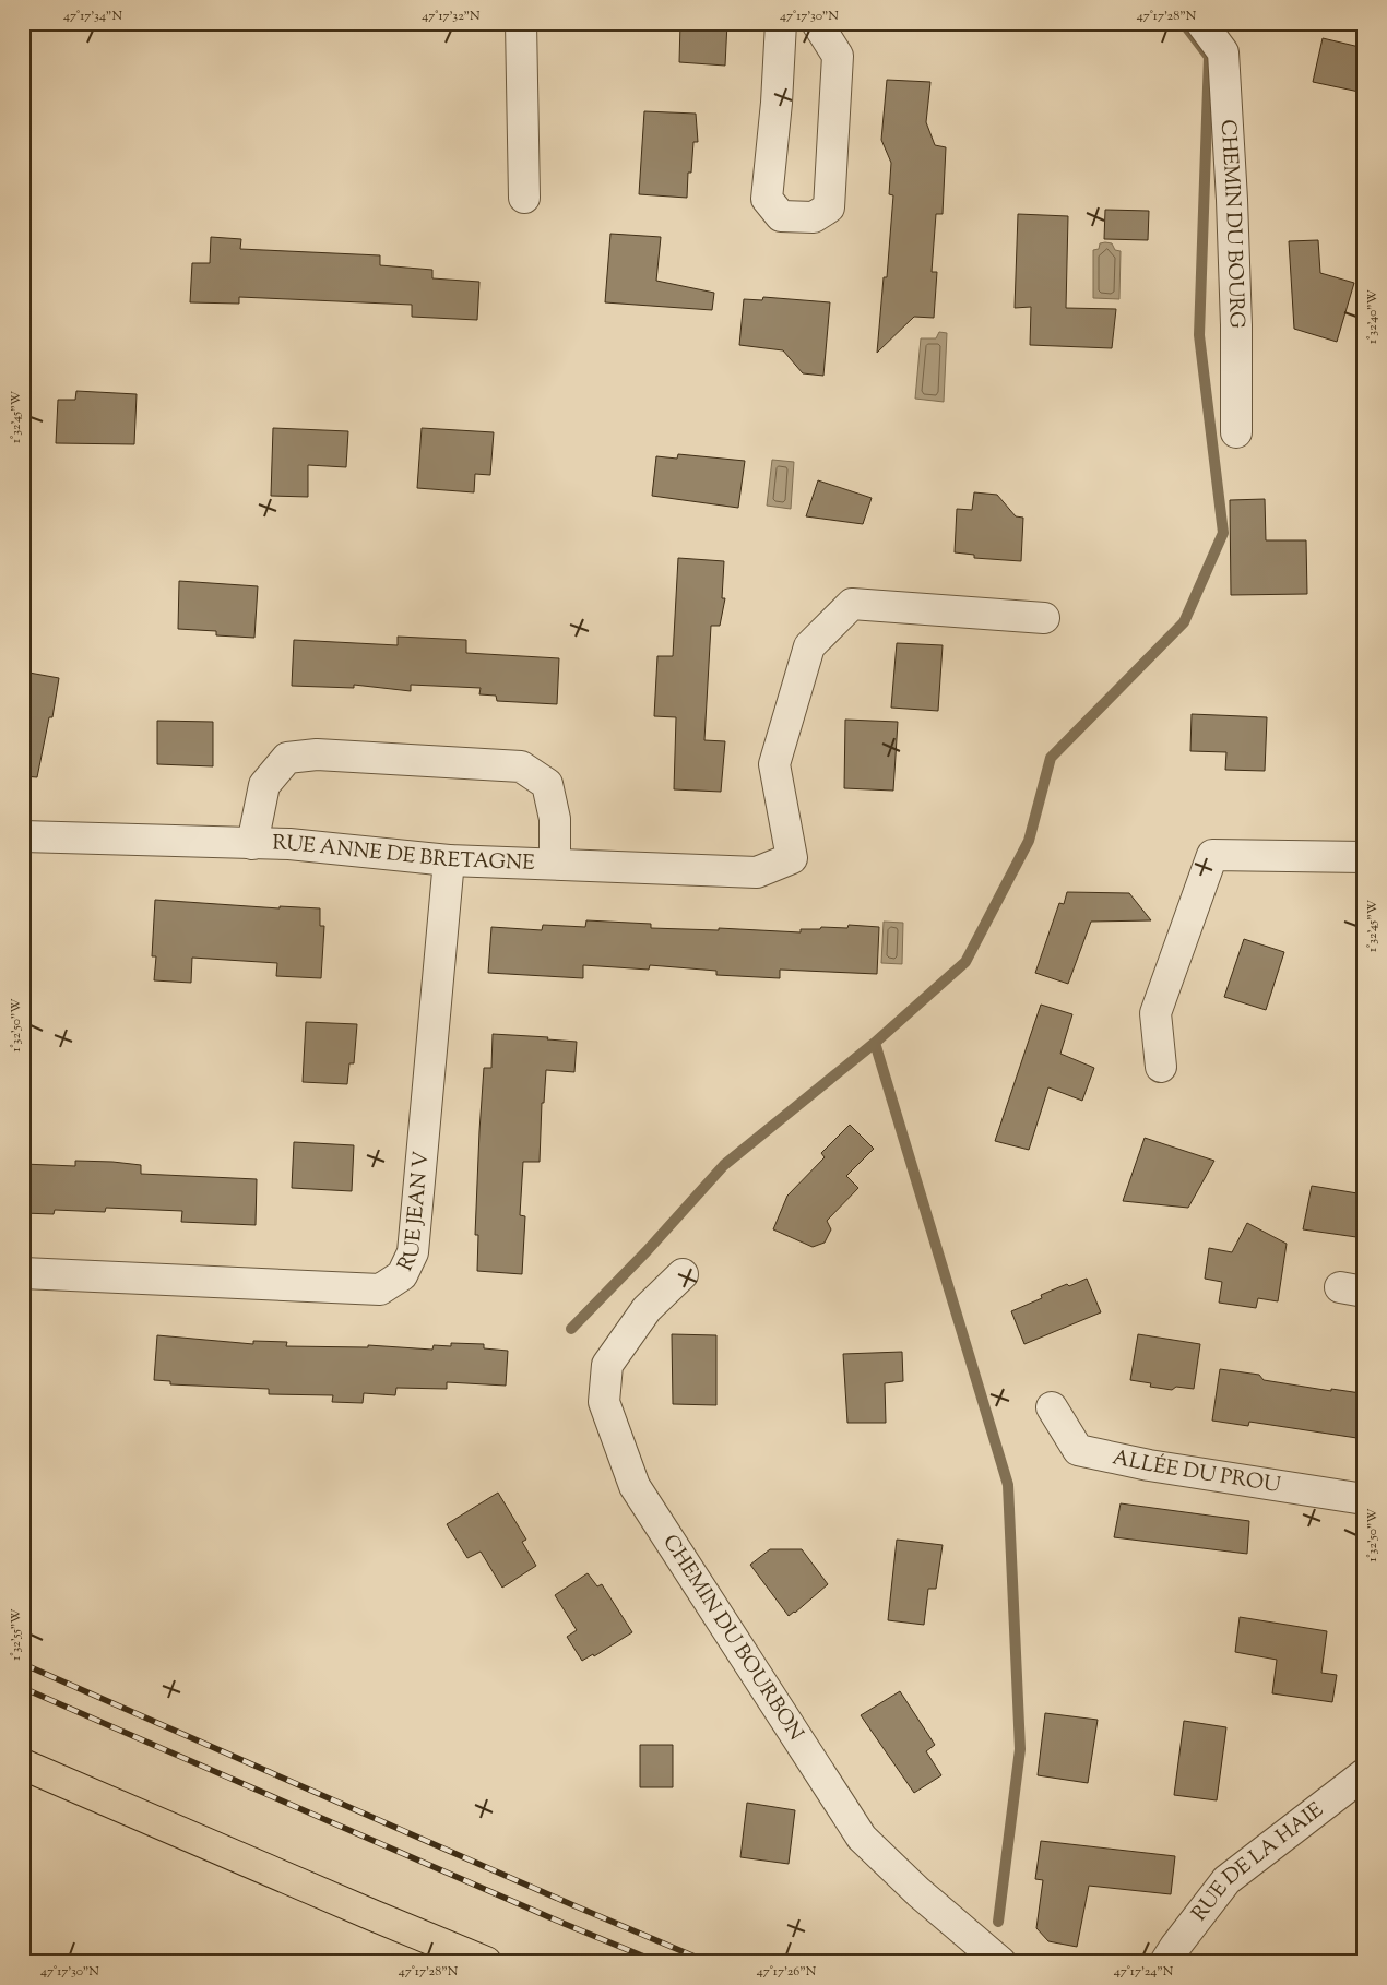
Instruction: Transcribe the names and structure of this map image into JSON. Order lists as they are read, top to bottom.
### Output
{
  "streets": {
    "street": [
      "CHEMIN DU BOURG",
      "RUE ANNE DE BRETAGNE",
      "RUE JEAN V",
      "ALLÉE DU PROU",
      "CHEMIN DU BOURBON",
      "RUE DE LA HAIE"
    ]
  },
  "crossings": [
    ["RUE ANNE DE BRETAGNE", "RUE JEAN V"]
  ],
  "coordinates": [
    "47°17'34\"N",
    "47°17'32\"N",
    "47°17'30\"N",
    "47°17'28\"N",
    "1°32'40\"W",
    "1°32'45\"W",
    "1°32'50\"W",
    "1°32'55\"W",
    "47°17'26\"N",
    "47°17'24\"N"
  ]
}
